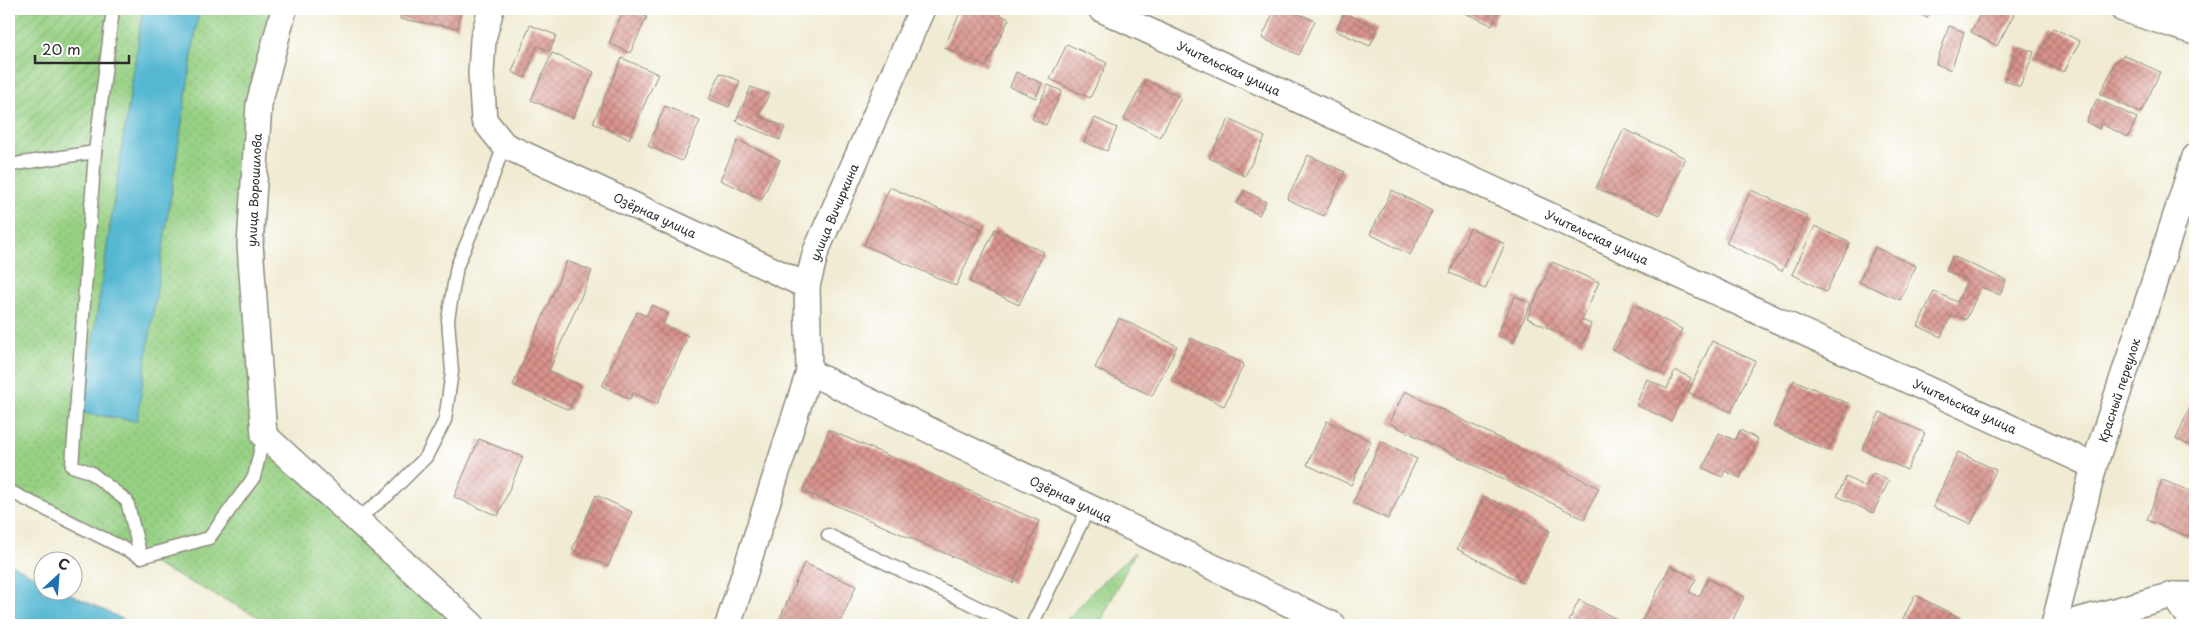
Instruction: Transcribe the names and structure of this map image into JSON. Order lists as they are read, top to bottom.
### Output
{
  "streets": {
    "street": [
      "Учительская улица",
      "улица Ворошилова",
      "улица Вичиркина",
      "Озёрная улица",
      "Красный переулок"
    ]
  },
  "crossings": [
    ["Учительская улица", "Красный переулок"],
    ["улица Вичиркина", "Озёрная улица"]
  ],
  "scale_bar": "20 m",
  "north": "top right"
}
